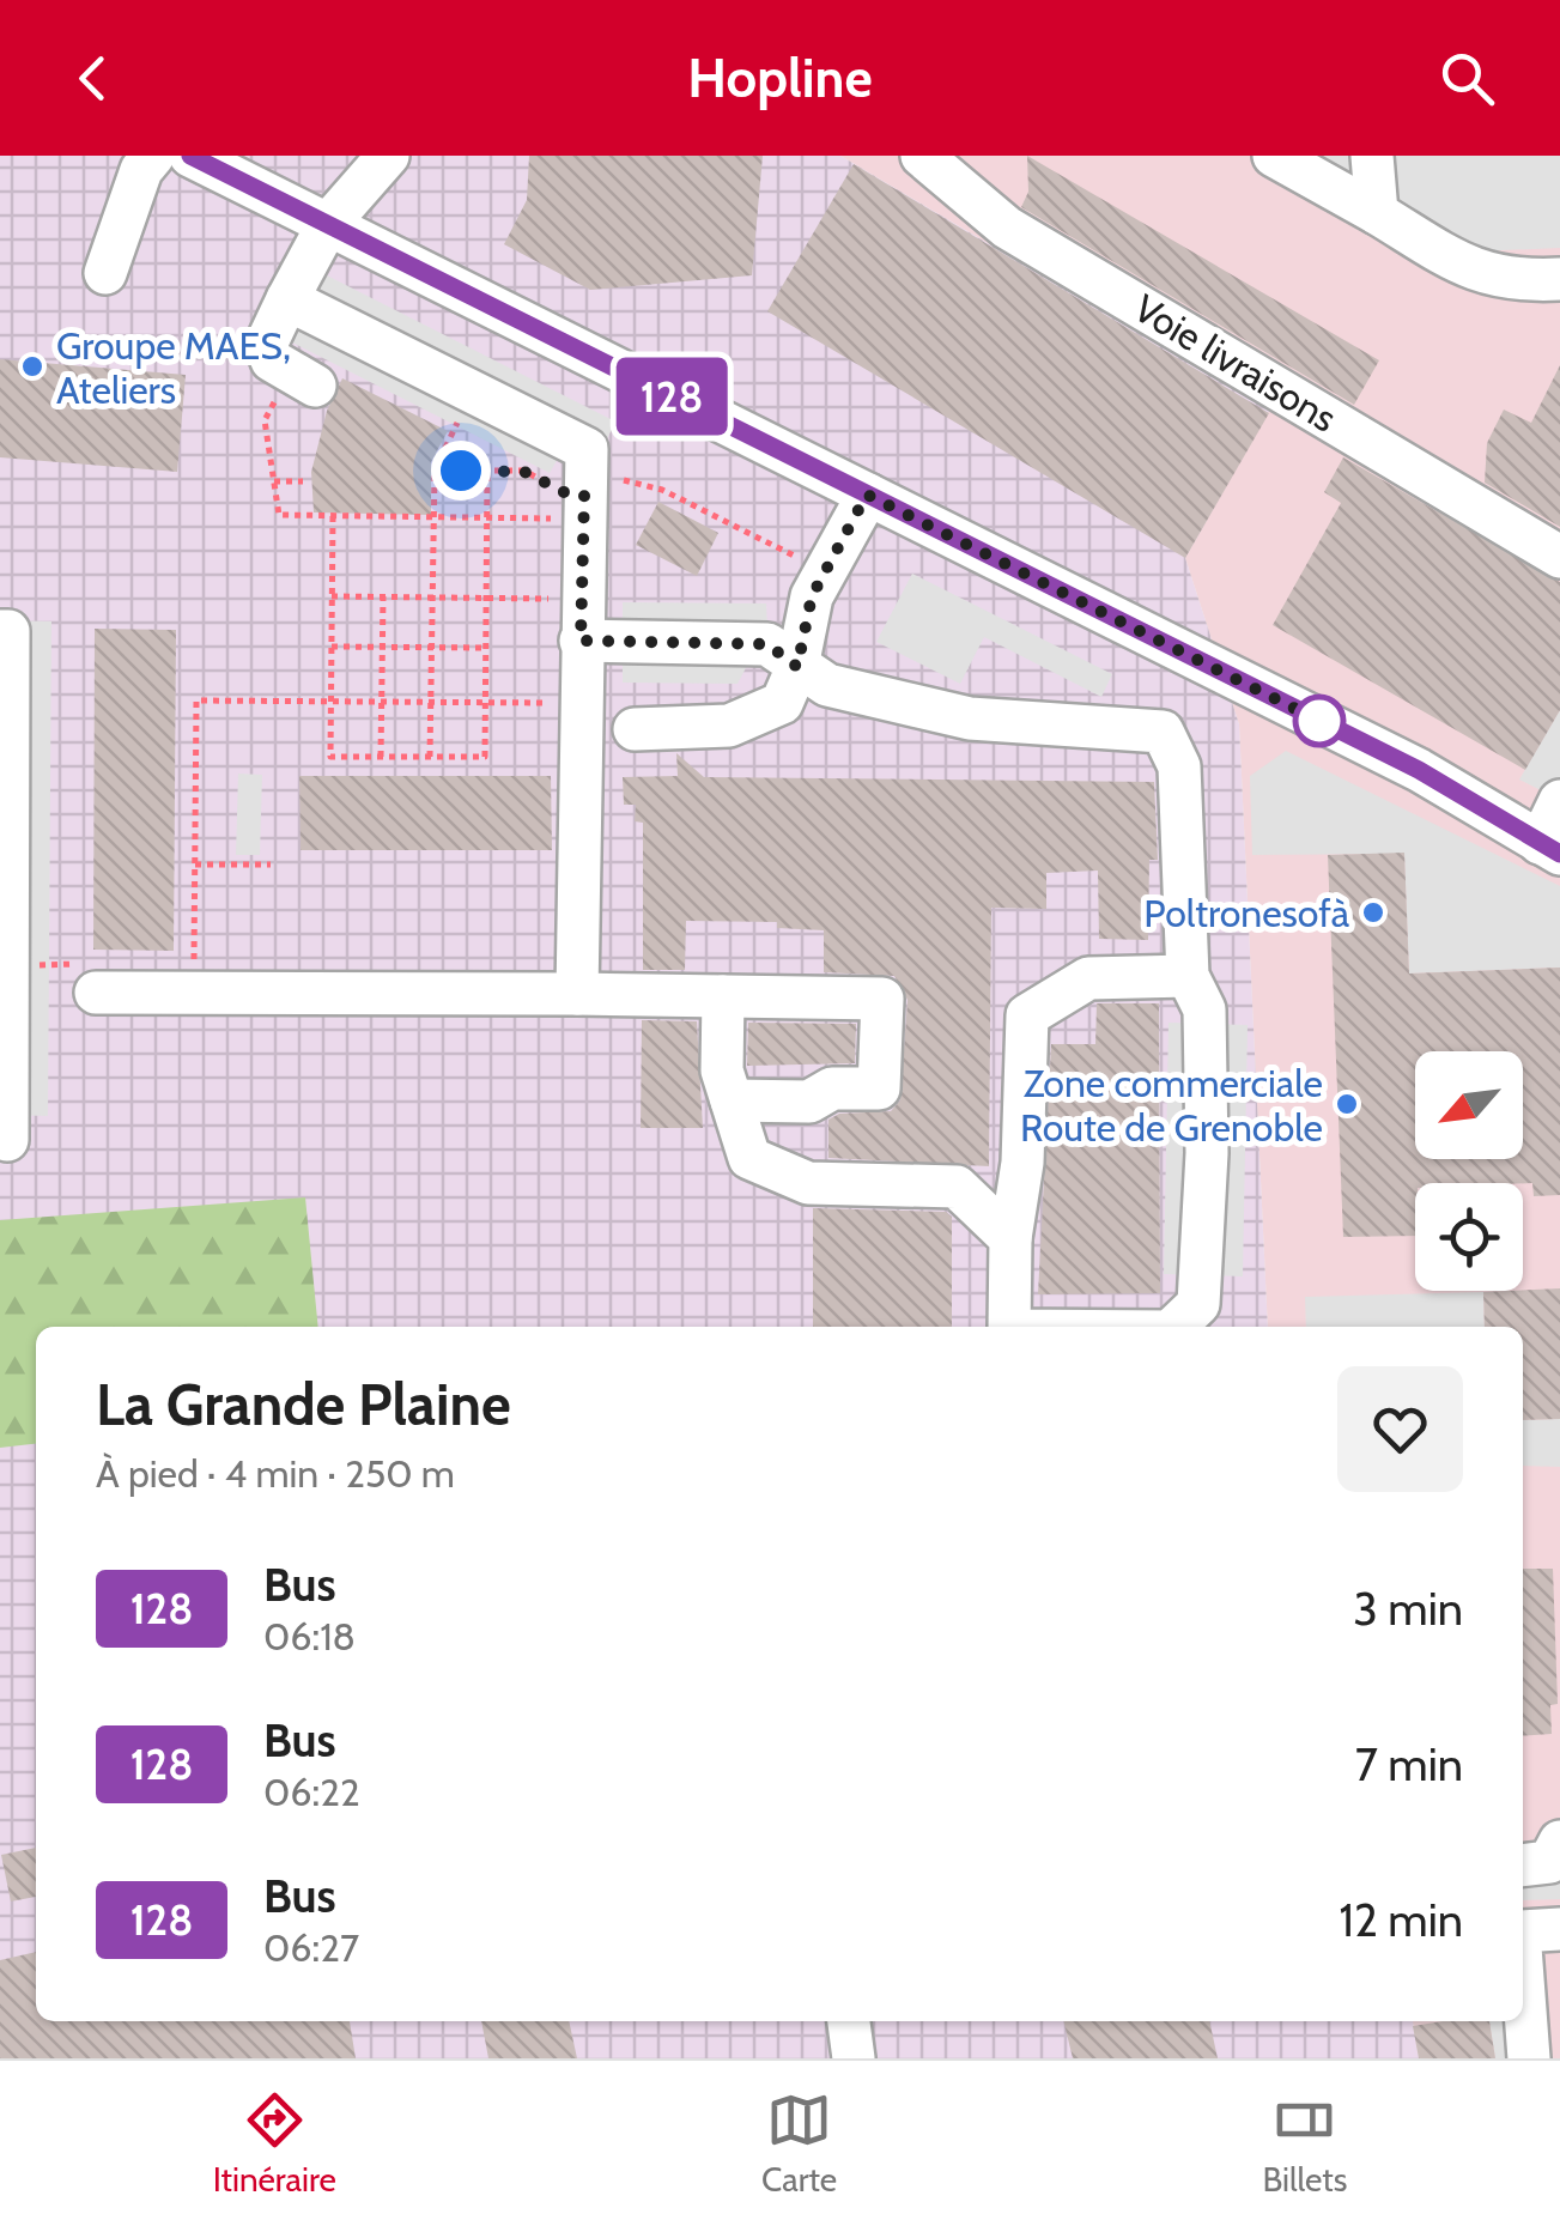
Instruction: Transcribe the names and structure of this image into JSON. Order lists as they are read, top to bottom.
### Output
{
  "streets": {
    "street": ["Voie livraisons"]
  },
  "places": ["Groupe MAES, Ateliers", "Poltronesofà", "Zone commerciale Route de Grenoble"],
  "lines": ["bus line 128"],
  "north": "bottom left",
  "page": {
    "header": "Hopline",
    "on_map": "128",
    "heading": ["La Grande Plaine", "À pied · 4 min · 250 m"],
    "list": [
      {
        "mark": "128",
        "name": "Bus",
        "note": "06:18",
        "value": "3 min"
      },
      {
        "mark": "128",
        "name": "Bus",
        "note": "06:22",
        "value": "7 min"
      },
      {
        "mark": "128",
        "name": "Bus",
        "note": "06:27",
        "value": "12 min"
      }
    ],
    "tabs": ["Itinéraire", "Carte", "Billets"]
  }
}
